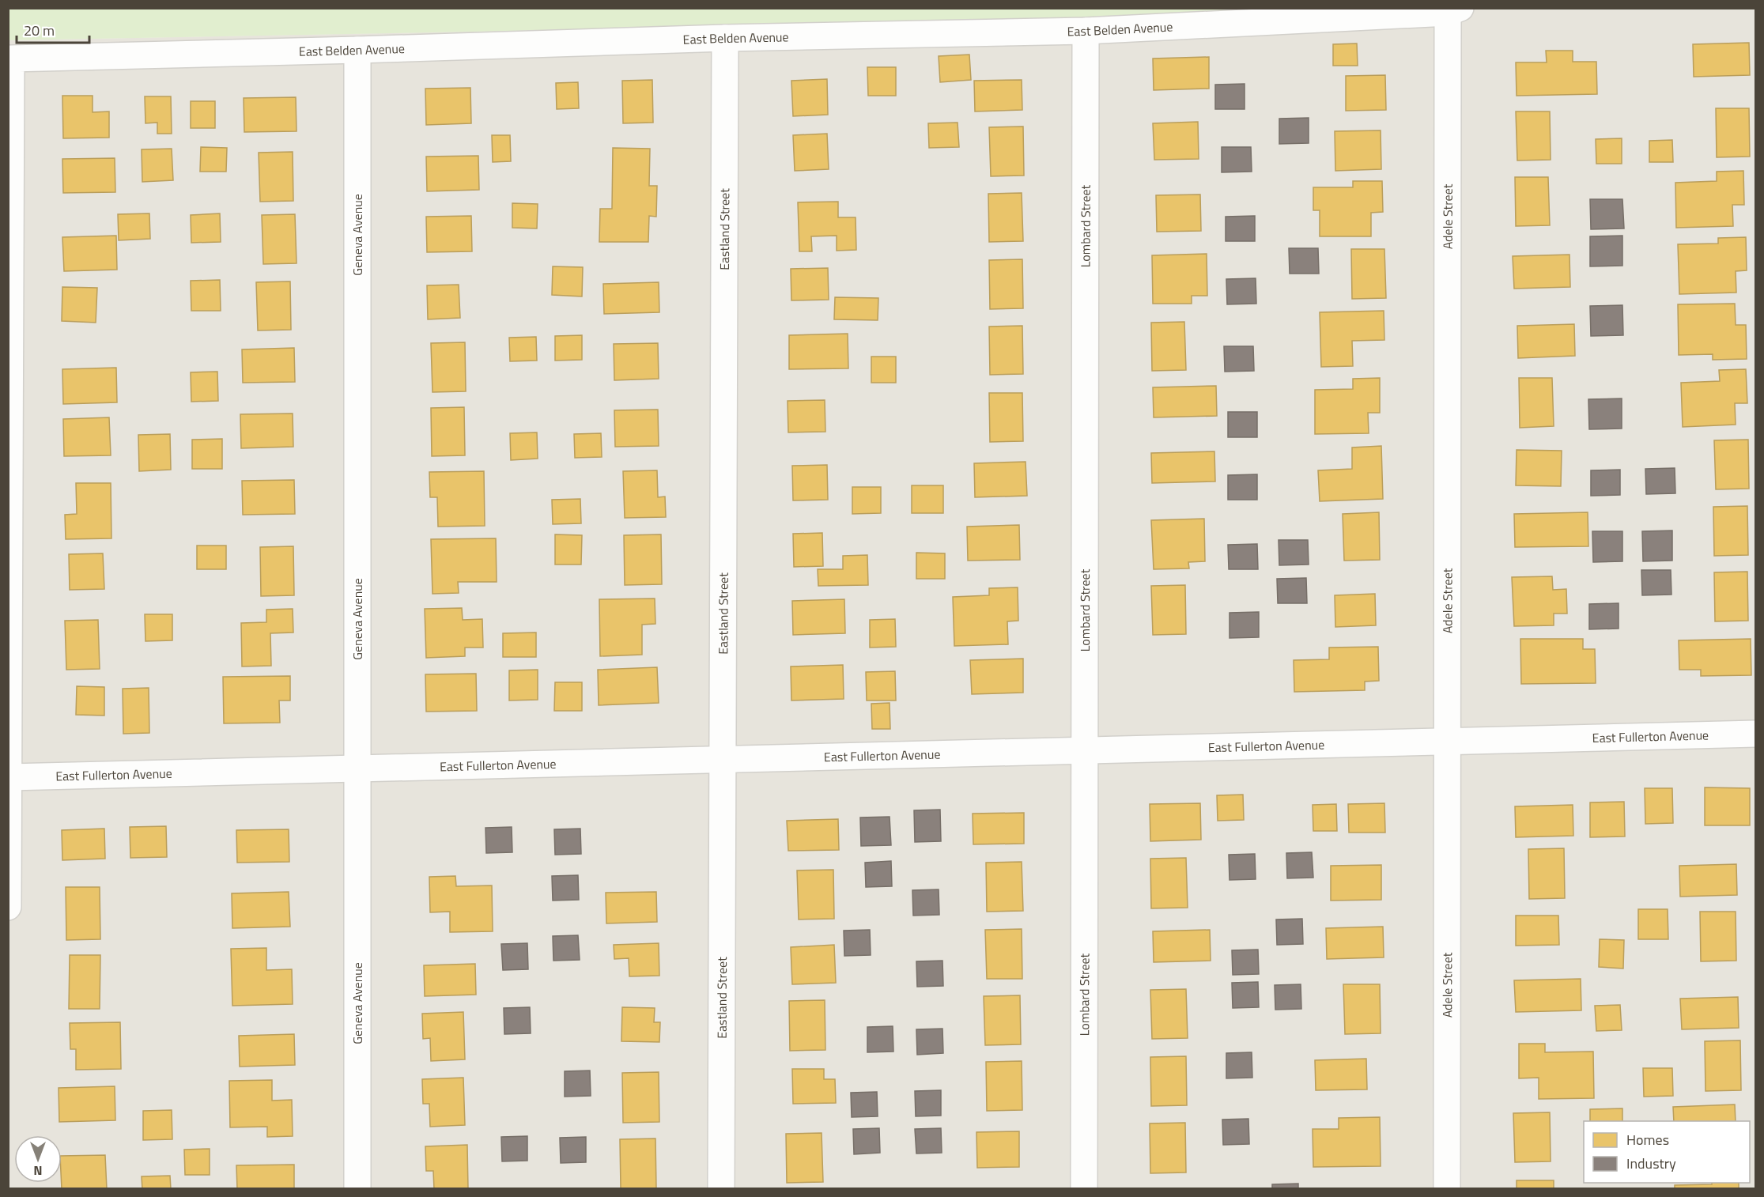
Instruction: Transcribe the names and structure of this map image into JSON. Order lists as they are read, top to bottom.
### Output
{
  "streets": {
    "street": [
      "East Belden Avenue",
      "Adele Street",
      "Lombard Street",
      "Eastland Street",
      "Geneva Avenue",
      "East Fullerton Avenue"
    ]
  },
  "crossings": [
    ["East Belden Avenue", "Adele Street"],
    ["East Belden Avenue", "Lombard Street"],
    ["East Belden Avenue", "Eastland Street"],
    ["East Belden Avenue", "Geneva Avenue"],
    ["East Belden Avenue", "East Fullerton Avenue"],
    ["Adele Street", "East Fullerton Avenue"],
    ["Lombard Street", "East Fullerton Avenue"],
    ["Eastland Street", "East Fullerton Avenue"],
    ["Geneva Avenue", "East Fullerton Avenue"]
  ],
  "legend": ["Homes", "Industry"],
  "scale_bar": "20 m",
  "north": "bottom"
}
